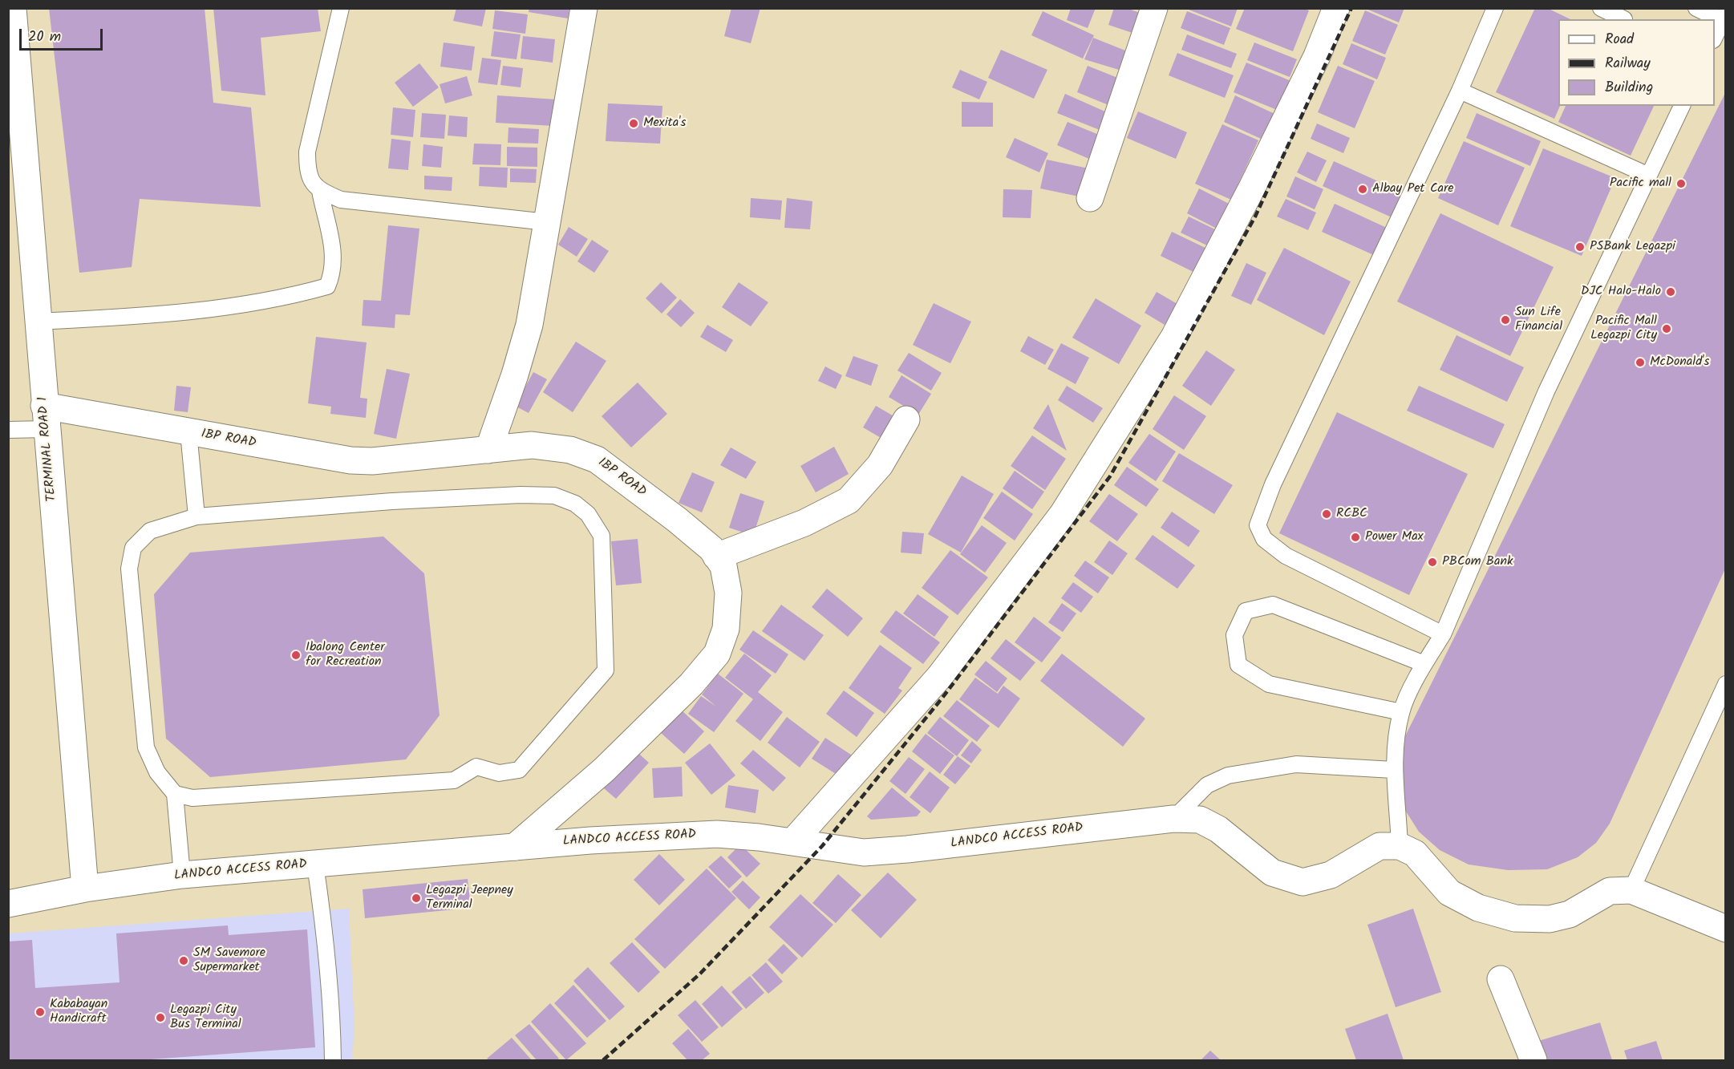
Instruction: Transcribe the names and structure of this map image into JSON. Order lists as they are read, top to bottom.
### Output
{
  "streets": {
    "street": ["IBP ROAD", "TERMINAL ROAD 1", "LANDCO ACCESS ROAD"]
  },
  "crossings": [
    ["IBP ROAD", "TERMINAL ROAD 1"],
    ["IBP ROAD", "LANDCO ACCESS ROAD"],
    ["TERMINAL ROAD 1", "LANDCO ACCESS ROAD"]
  ],
  "places": [
    "Mexita's",
    "Pacific mall",
    "Albay Pet Care",
    "PSBank Legazpi",
    "DJC Halo-Halo",
    "Sun Life Financial",
    "Pacific Mall Legazpi City",
    "McDonald's",
    "RCBC",
    "Power Max",
    "PBCom Bank",
    "Ibalong Center for Recreation",
    "Legazpi Jeepney Terminal",
    "SM Savemore Supermarket",
    "Kababayan Handicraft",
    "Legazpi City Bus Terminal"
  ],
  "legend": ["Road", "Railway", "Building"],
  "scale_bar": "20 m"
}
